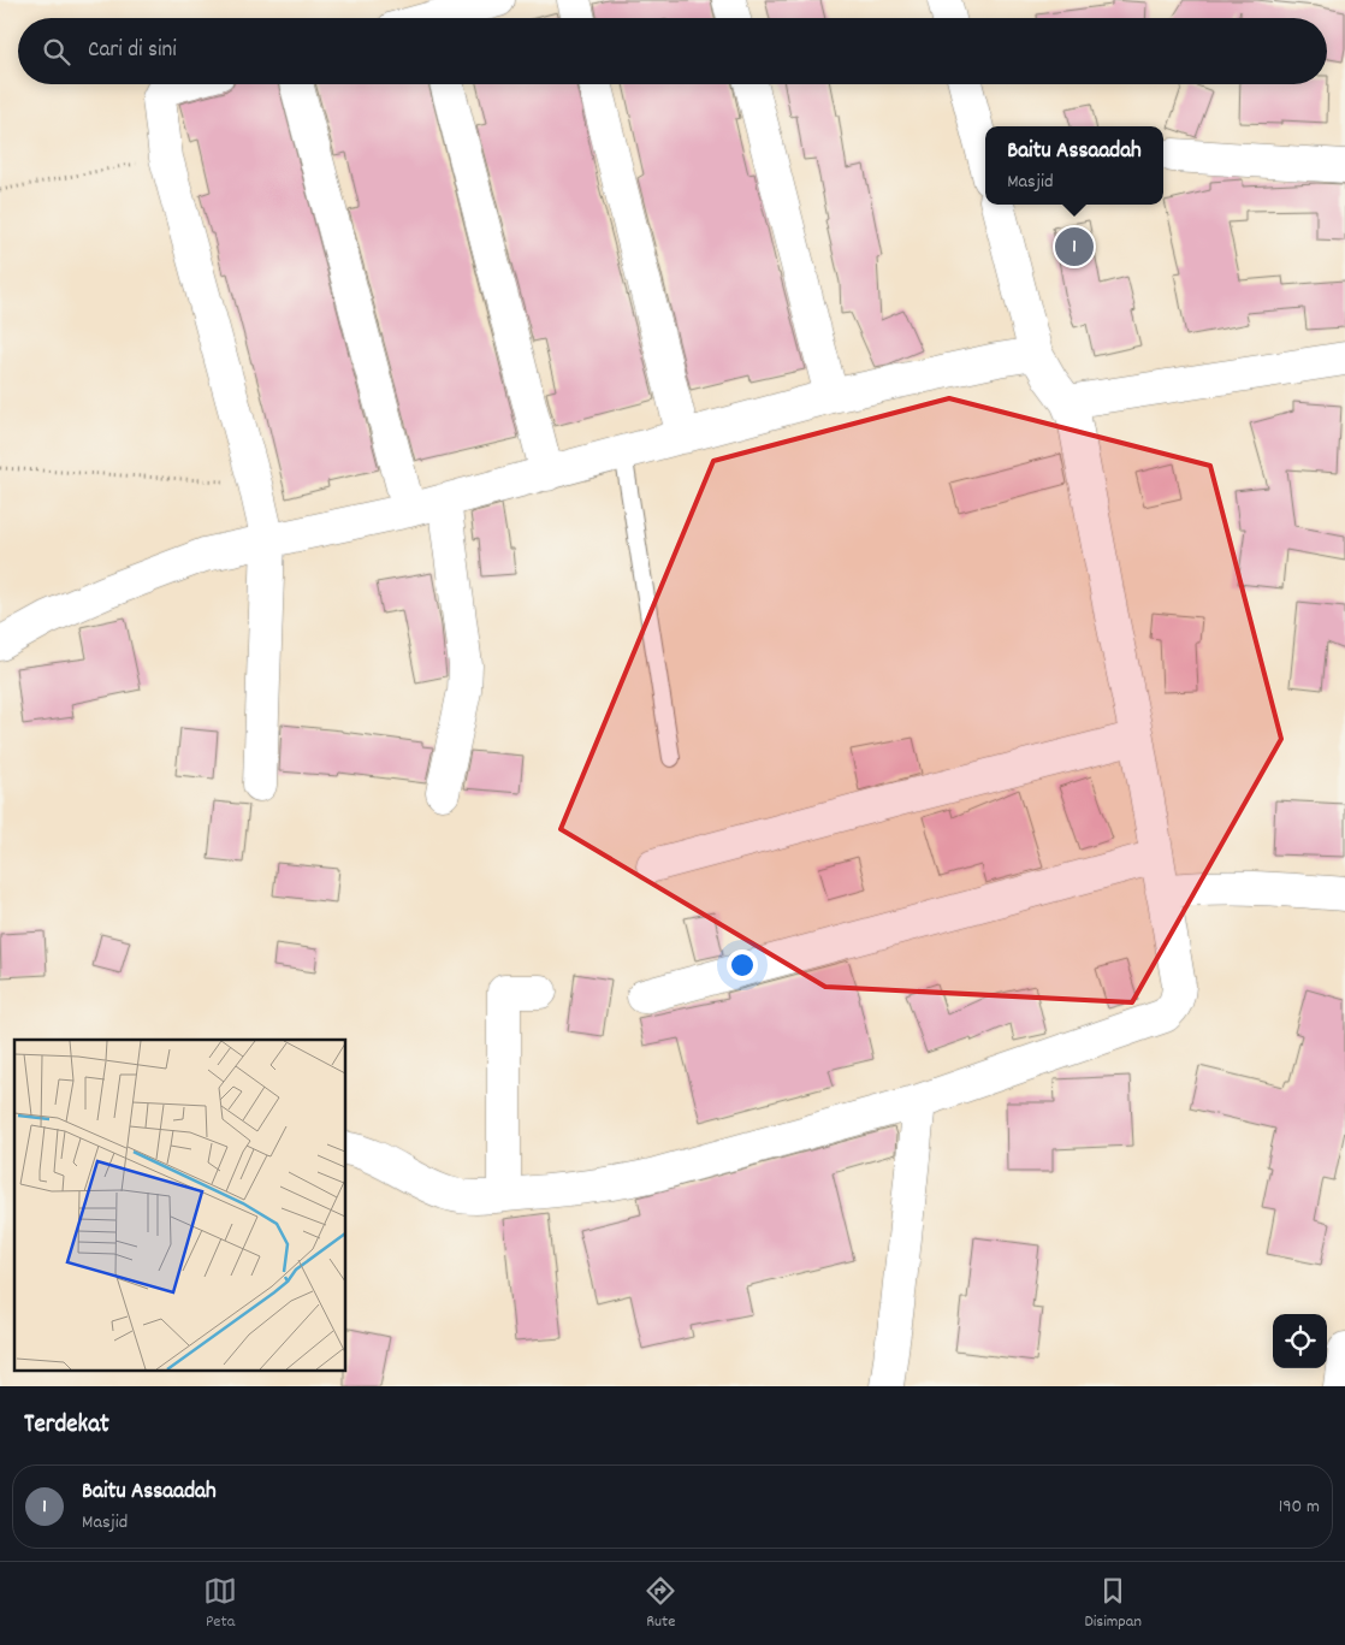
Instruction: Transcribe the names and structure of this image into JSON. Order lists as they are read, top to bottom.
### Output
{
  "page": {
    "search": "Cari di sini",
    "popup": ["Baitu Assaadah", "Masjid"],
    "pins": "1",
    "heading": "Terdekat",
    "list": [
      {
        "mark": "1",
        "name": "Baitu Assaadah",
        "note": "Masjid",
        "value": "190 m"
      }
    ],
    "nav": ["Peta", "Rute", "Disimpan"]
  }
}
